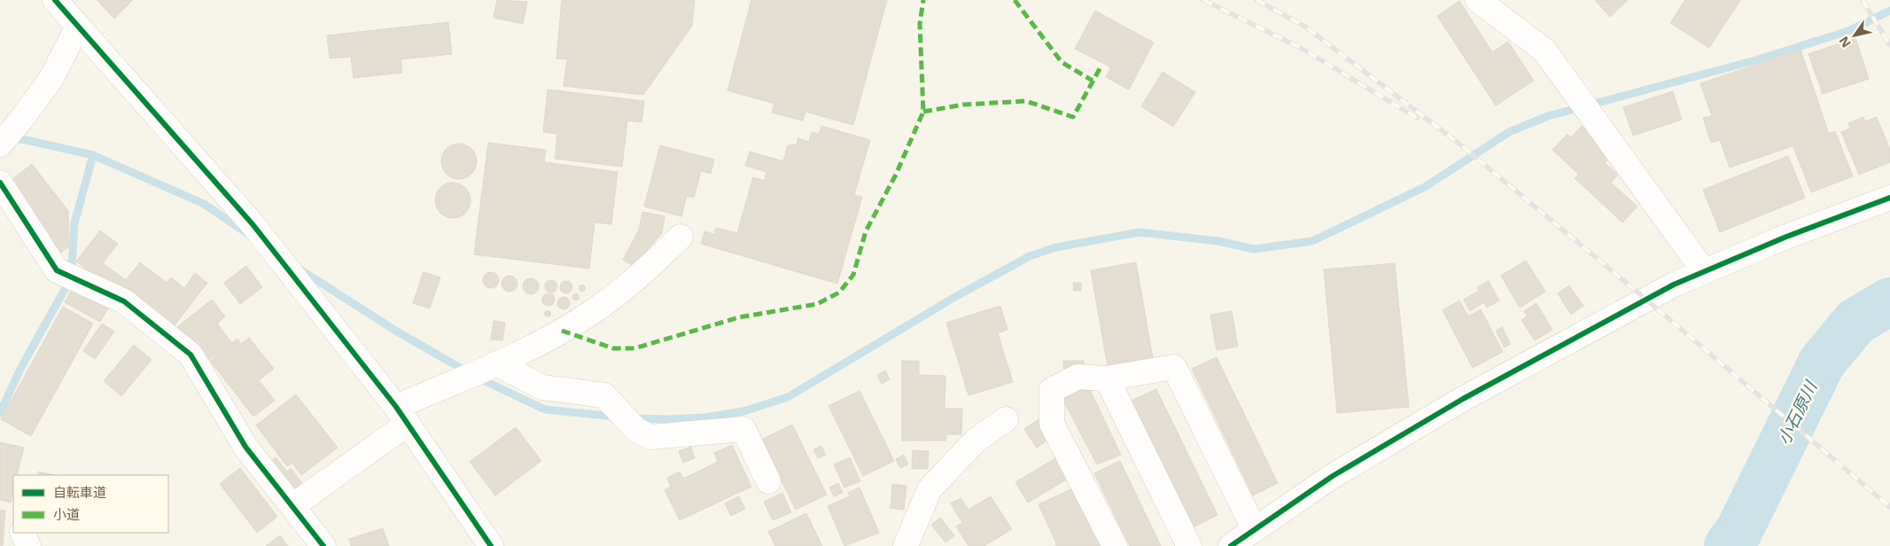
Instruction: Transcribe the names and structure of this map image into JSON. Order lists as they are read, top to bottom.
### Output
{
  "water": ["小石原川"],
  "legend": ["自転車道", "小道"],
  "north": "bottom left"
}
